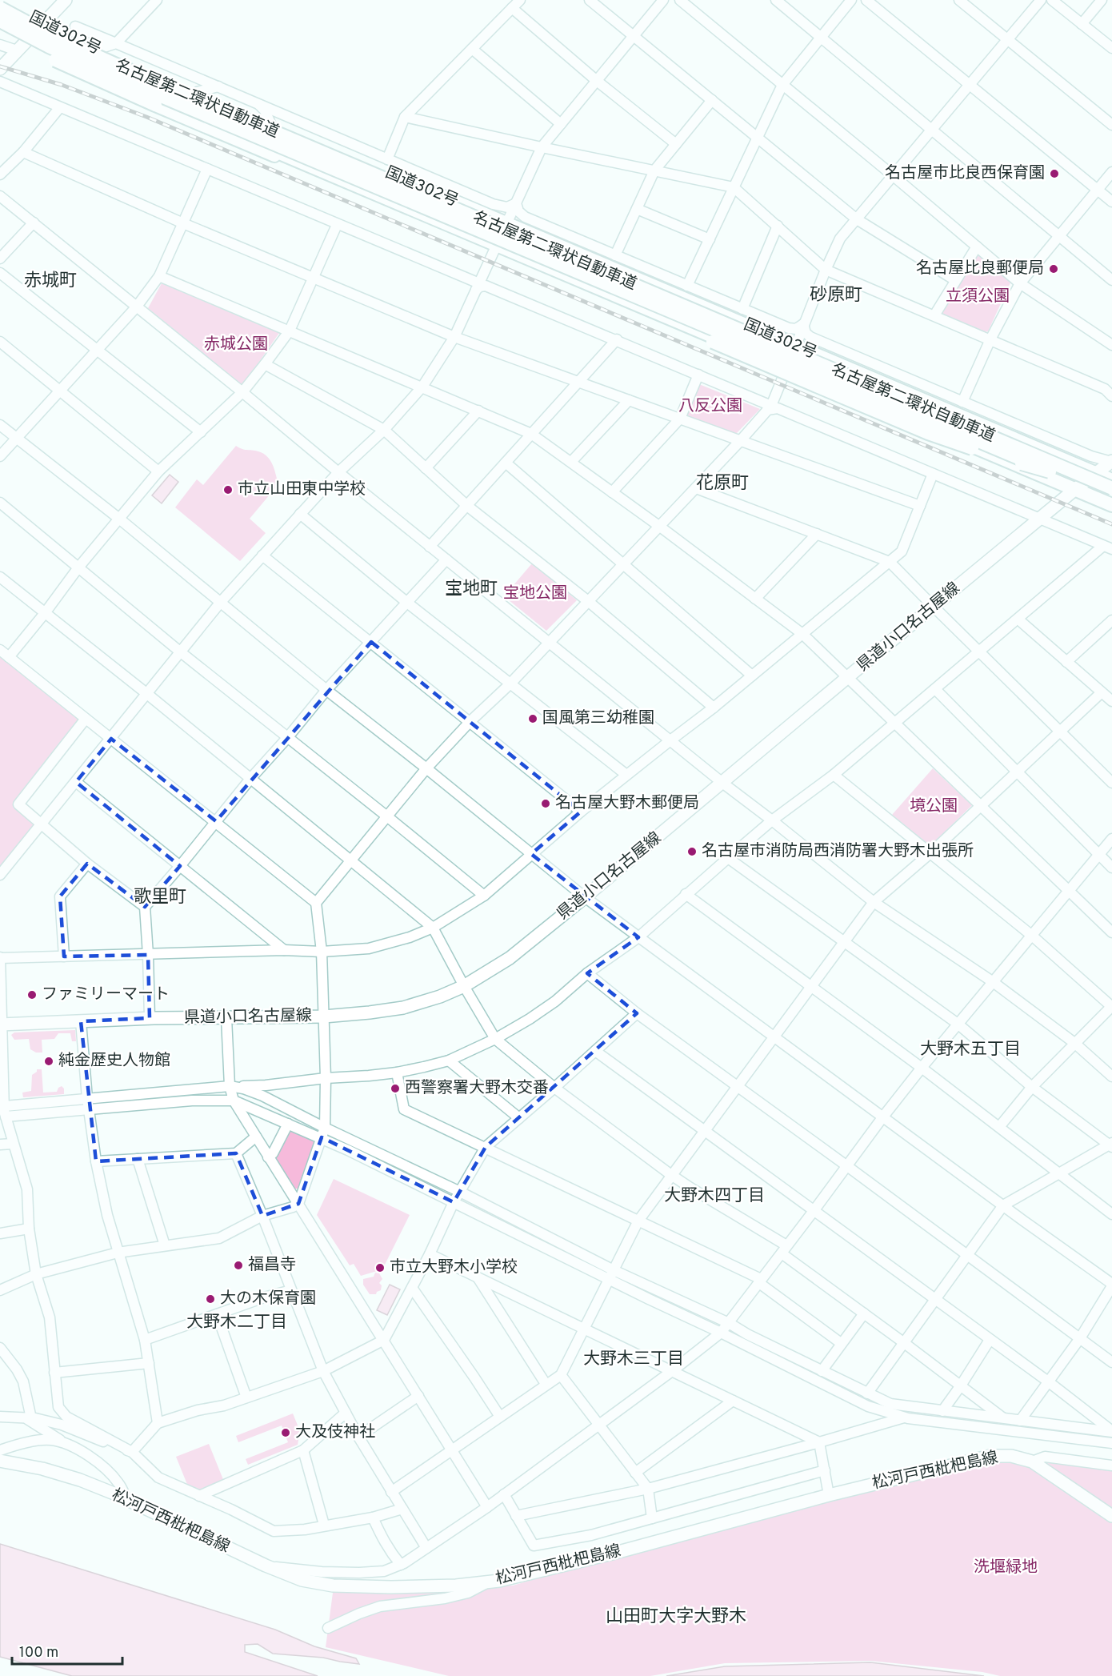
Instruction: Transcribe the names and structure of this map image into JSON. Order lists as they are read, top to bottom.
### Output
{
  "streets": {
    "highway": ["国道302号", "名古屋第二環状自動車道"],
    "main road": ["県道小口名古屋線", "松河戸西枇杷島線"]
  },
  "crossings": [
    ["国道302号", "県道小口名古屋線"]
  ],
  "districts": [
    "赤城町",
    "砂原町",
    "花原町",
    "宝地町",
    "歌里町",
    "大野木五丁目",
    "大野木四丁目",
    "大野木二丁目",
    "大野木三丁目",
    "山田町大字大野木"
  ],
  "parks": [
    "立須公園",
    "赤城公園",
    "八反公園",
    "宝地公園",
    "境公園",
    "洗堰緑地"
  ],
  "places": [
    "名古屋市比良西保育園",
    "名古屋比良郵便局",
    "市立山田東中学校",
    "国風第三幼稚園",
    "名古屋大野木郵便局",
    "名古屋市消防局西消防署大野木出張所",
    "ファミリーマート",
    "純金歴史人物館",
    "西警察署大野木交番",
    "福昌寺",
    "市立大野木小学校",
    "大の木保育園",
    "大及伎神社"
  ],
  "scale_bar": "100 m"
}
